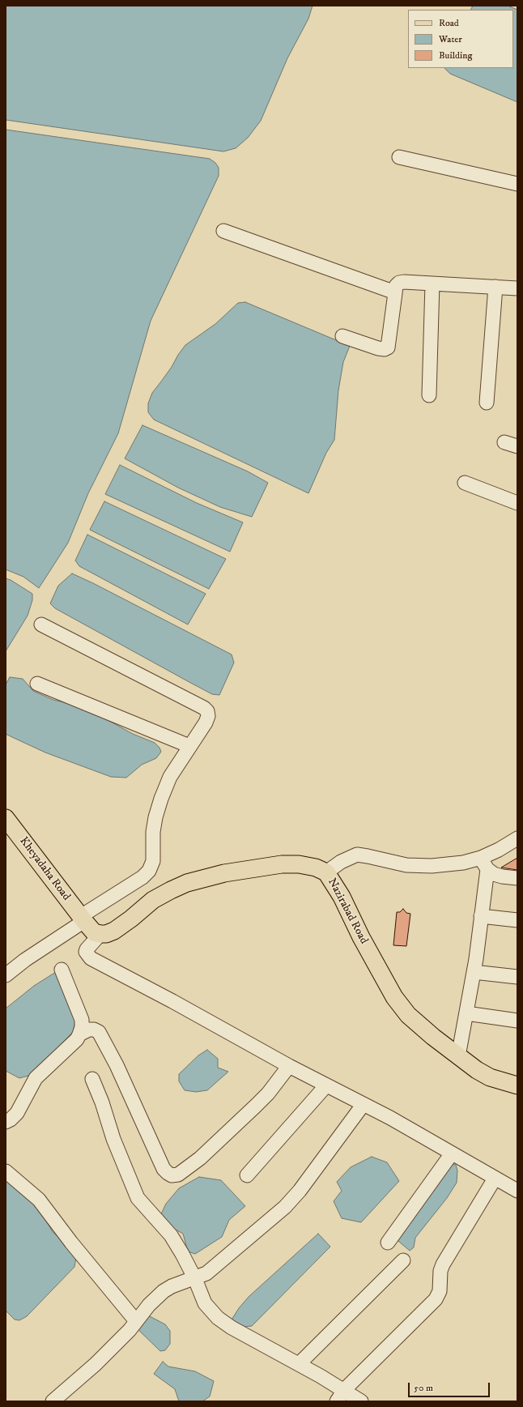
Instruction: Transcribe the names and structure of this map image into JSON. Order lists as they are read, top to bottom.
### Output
{
  "streets": {
    "main road": ["Kheyadaha Road", "Nazirabad Road"]
  },
  "crossings": [
    ["Kheyadaha Road", "Nazirabad Road"]
  ],
  "legend": ["Road", "Water", "Building"],
  "scale_bar": "50 m"
}
